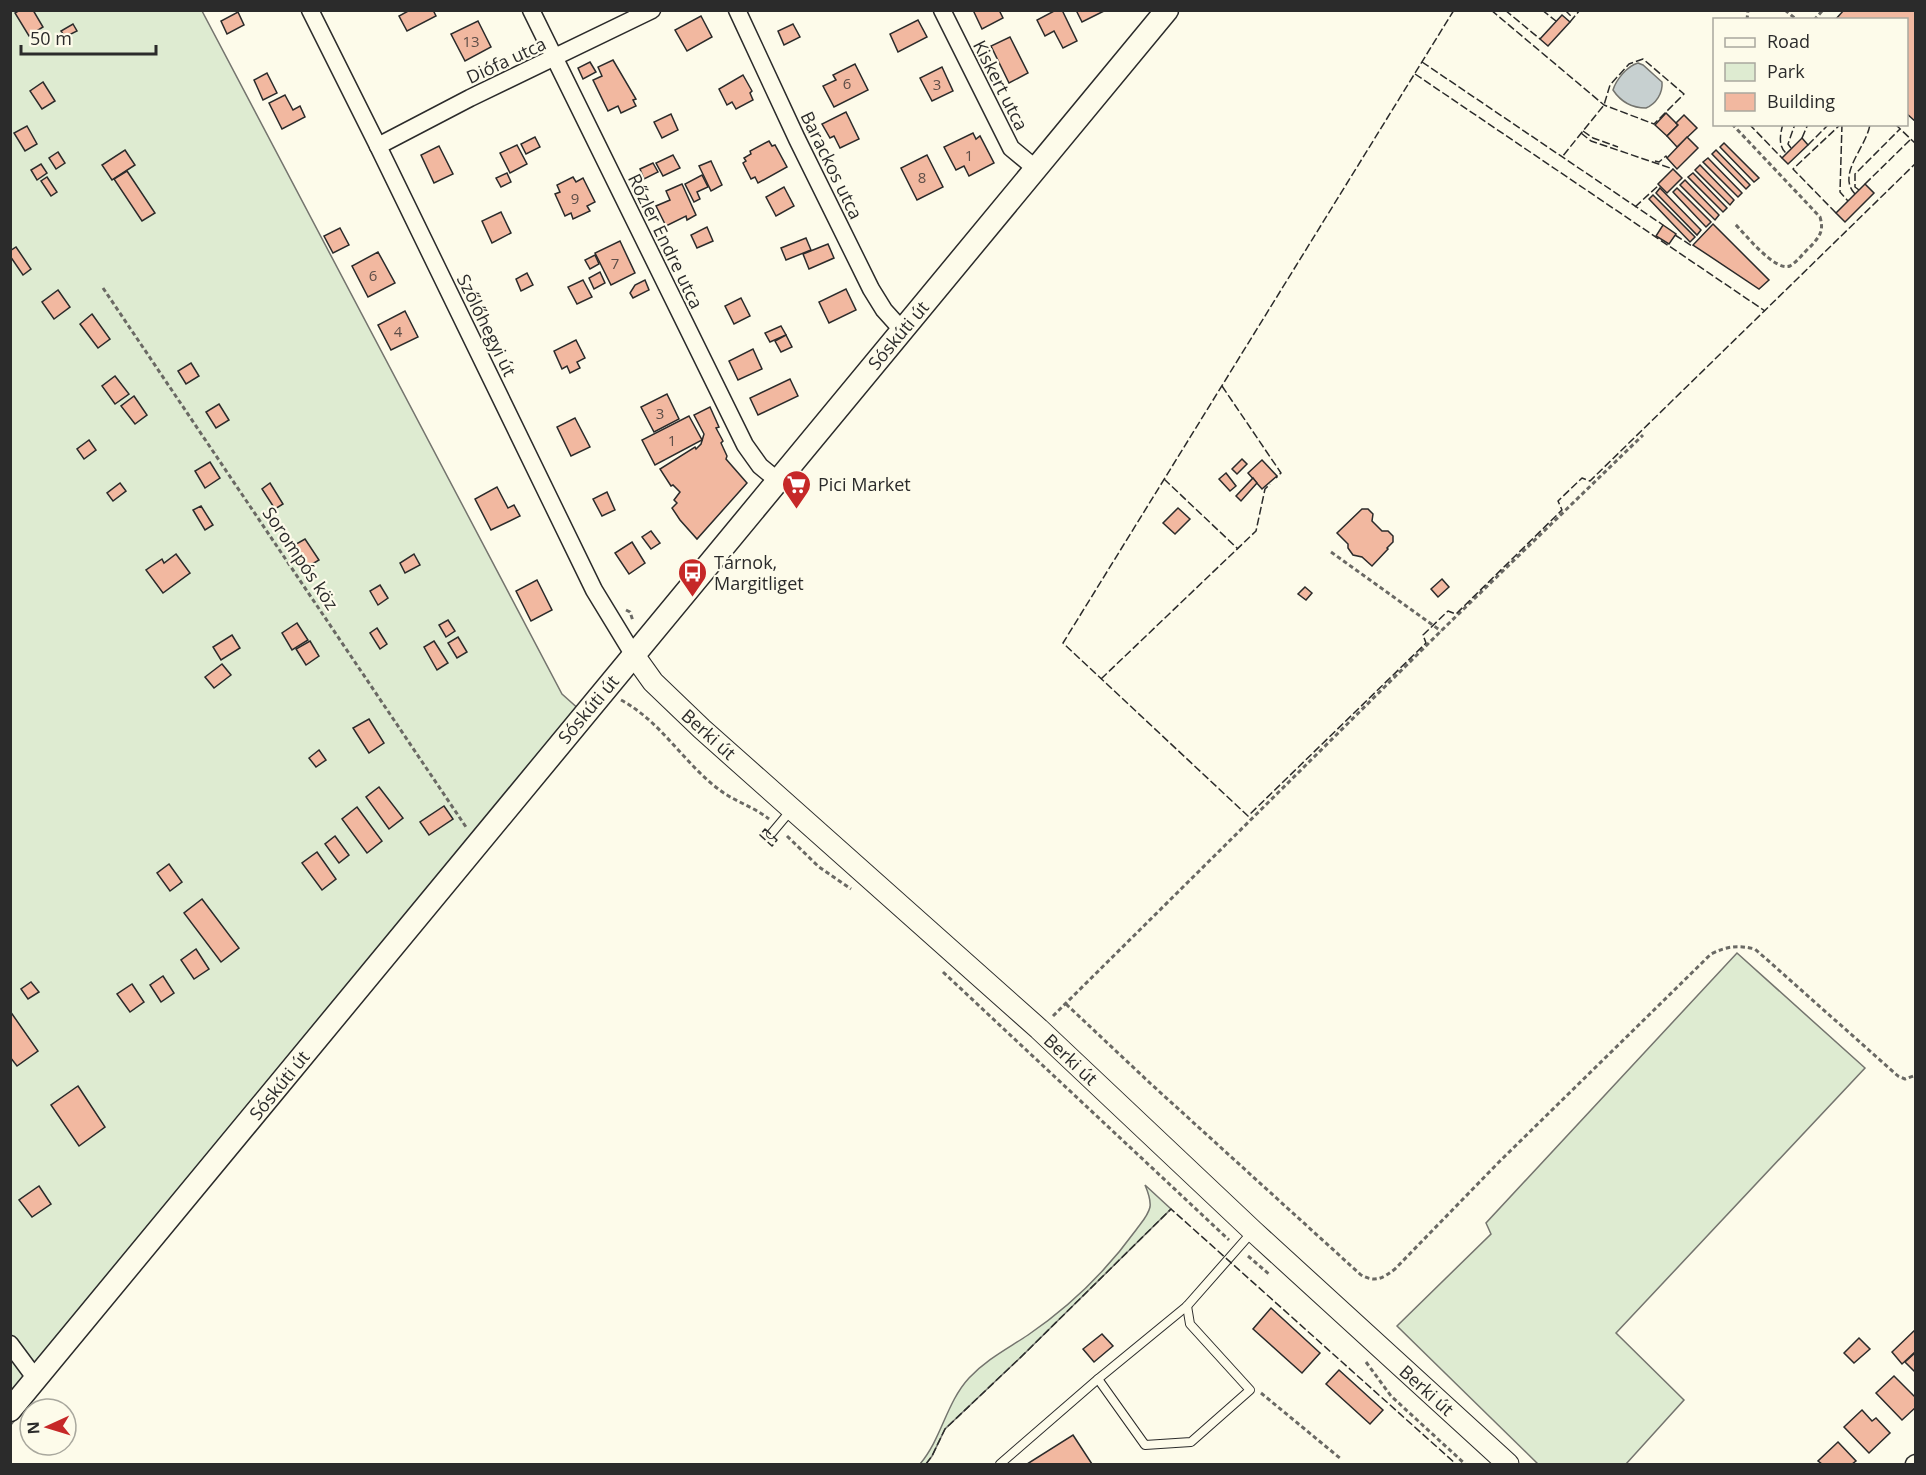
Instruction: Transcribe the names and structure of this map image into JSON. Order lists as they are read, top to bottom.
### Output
{
  "streets": {
    "main road": ["Sóskúti út"],
    "street": [
      "Diófa utca",
      "Kiskert utca",
      "Barackos utca",
      "Rőzler Endre utca",
      "Szőlőhegyi út",
      "Berki út"
    ],
    "path": ["Sorompós köz"]
  },
  "crossings": [
    ["Diófa utca", "Rőzler Endre utca"],
    ["Diófa utca", "Szőlőhegyi út"],
    ["Kiskert utca", "Sóskúti út"],
    ["Barackos utca", "Sóskúti út"],
    ["Rőzler Endre utca", "Sóskúti út"],
    ["Szőlőhegyi út", "Sóskúti út"],
    ["Szőlőhegyi út", "Berki út"],
    ["Sóskúti út", "Sorompós köz"],
    ["Sóskúti út", "Berki út"]
  ],
  "places": {
    "supermarket": ["Pici Market"],
    "bus stop": ["Tárnok, Margitliget"]
  },
  "house_numbers": [
    "13",
    "6",
    "3",
    "1",
    "8",
    "9",
    "7",
    "6",
    "4",
    "3",
    "1"
  ],
  "legend": ["Road", "Park", "Building"],
  "scale_bar": "50 m",
  "north": "left"
}
